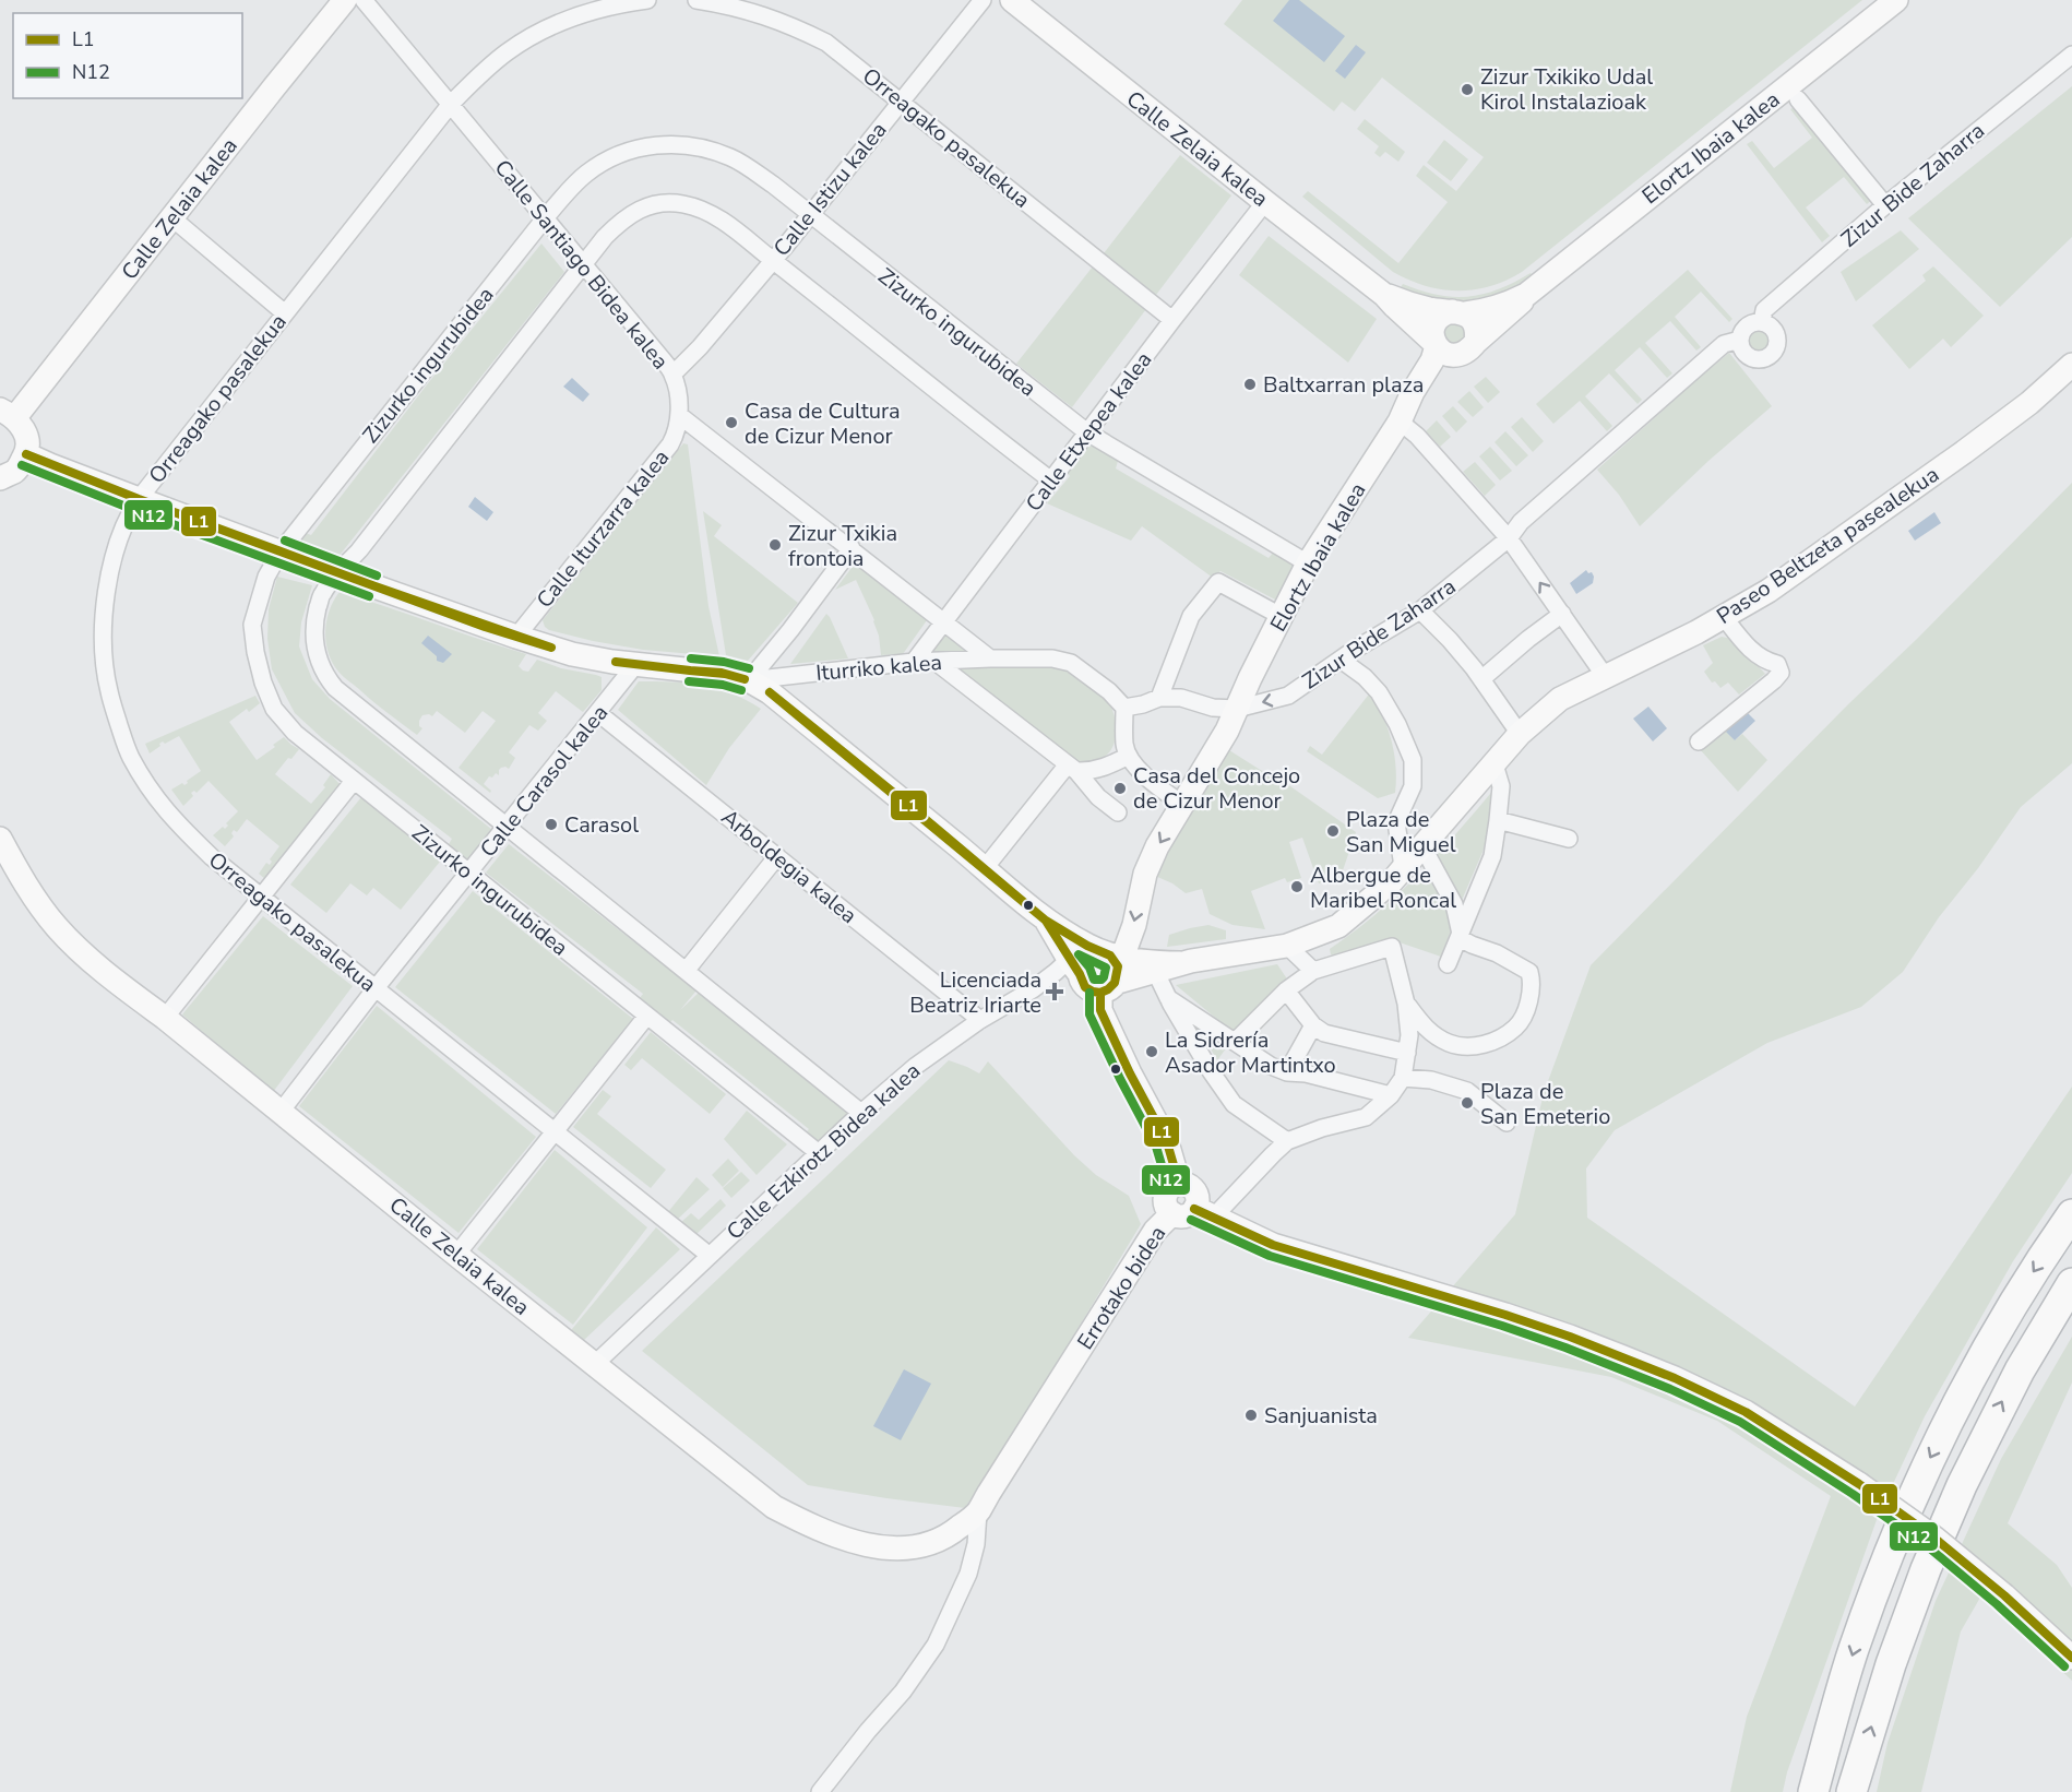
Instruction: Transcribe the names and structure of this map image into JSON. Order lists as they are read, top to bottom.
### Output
{
  "streets": {
    "street": [
      "Orreagako pasalekua",
      "Elortz Ibaia kalea",
      "Calle Zelaia kalea",
      "Zizur Bide Zaharra",
      "Calle Istizu kalea",
      "Calle Santiago Bidea kalea",
      "Zizurko ingurubidea",
      "Calle Etxepea kalea",
      "Calle Iturzarra kalea",
      "Paseo Beltzeta pasealekua",
      "Iturriko kalea",
      "Calle Carasol kalea",
      "Arboldegia kalea",
      "Calle Ezkirotz Bidea kalea",
      "Errotako bidea"
    ]
  },
  "crossings": [
    ["Orreagako pasalekua", "Calle Istizu kalea"],
    ["Orreagako pasalekua", "Calle Santiago Bidea kalea"],
    ["Orreagako pasalekua", "Calle Etxepea kalea"],
    ["Orreagako pasalekua", "Calle Carasol kalea"],
    ["Elortz Ibaia kalea", "Calle Zelaia kalea"],
    ["Elortz Ibaia kalea", "Zizur Bide Zaharra"],
    ["Elortz Ibaia kalea", "Zizurko ingurubidea"],
    ["Calle Zelaia kalea", "Calle Etxepea kalea"],
    ["Calle Zelaia kalea", "Calle Carasol kalea"],
    ["Calle Zelaia kalea", "Calle Ezkirotz Bidea kalea"],
    ["Calle Zelaia kalea", "Errotako bidea"],
    ["Calle Istizu kalea", "Calle Santiago Bidea kalea"],
    ["Calle Istizu kalea", "Zizurko ingurubidea"],
    ["Calle Santiago Bidea kalea", "Zizurko ingurubidea"],
    ["Calle Santiago Bidea kalea", "Calle Iturzarra kalea"],
    ["Zizurko ingurubidea", "Calle Etxepea kalea"],
    ["Zizurko ingurubidea", "Calle Carasol kalea"],
    ["Zizurko ingurubidea", "Calle Ezkirotz Bidea kalea"],
    ["Calle Etxepea kalea", "Iturriko kalea"],
    ["Calle Carasol kalea", "Arboldegia kalea"],
    ["Arboldegia kalea", "Calle Ezkirotz Bidea kalea"]
  ],
  "places": {
    "other": [
      "Zizur Txikiko Udal Kirol Instalazioak",
      "Baltxarran plaza",
      "Casa de Cultura de Cizur Menor",
      "Zizur Txikia frontoia",
      "Casa del Concejo de Cizur Menor",
      "Carasol",
      "Plaza de San Miguel",
      "Albergue de Maribel Roncal",
      "La Sidrería Asador Martintxo",
      "Plaza de San Emeterio",
      "Sanjuanista"
    ],
    "health": ["Licenciada Beatriz Iriarte"]
  },
  "lines": ["transit line L1", "transit line N12"],
  "legend": ["L1", "N12"]
}
